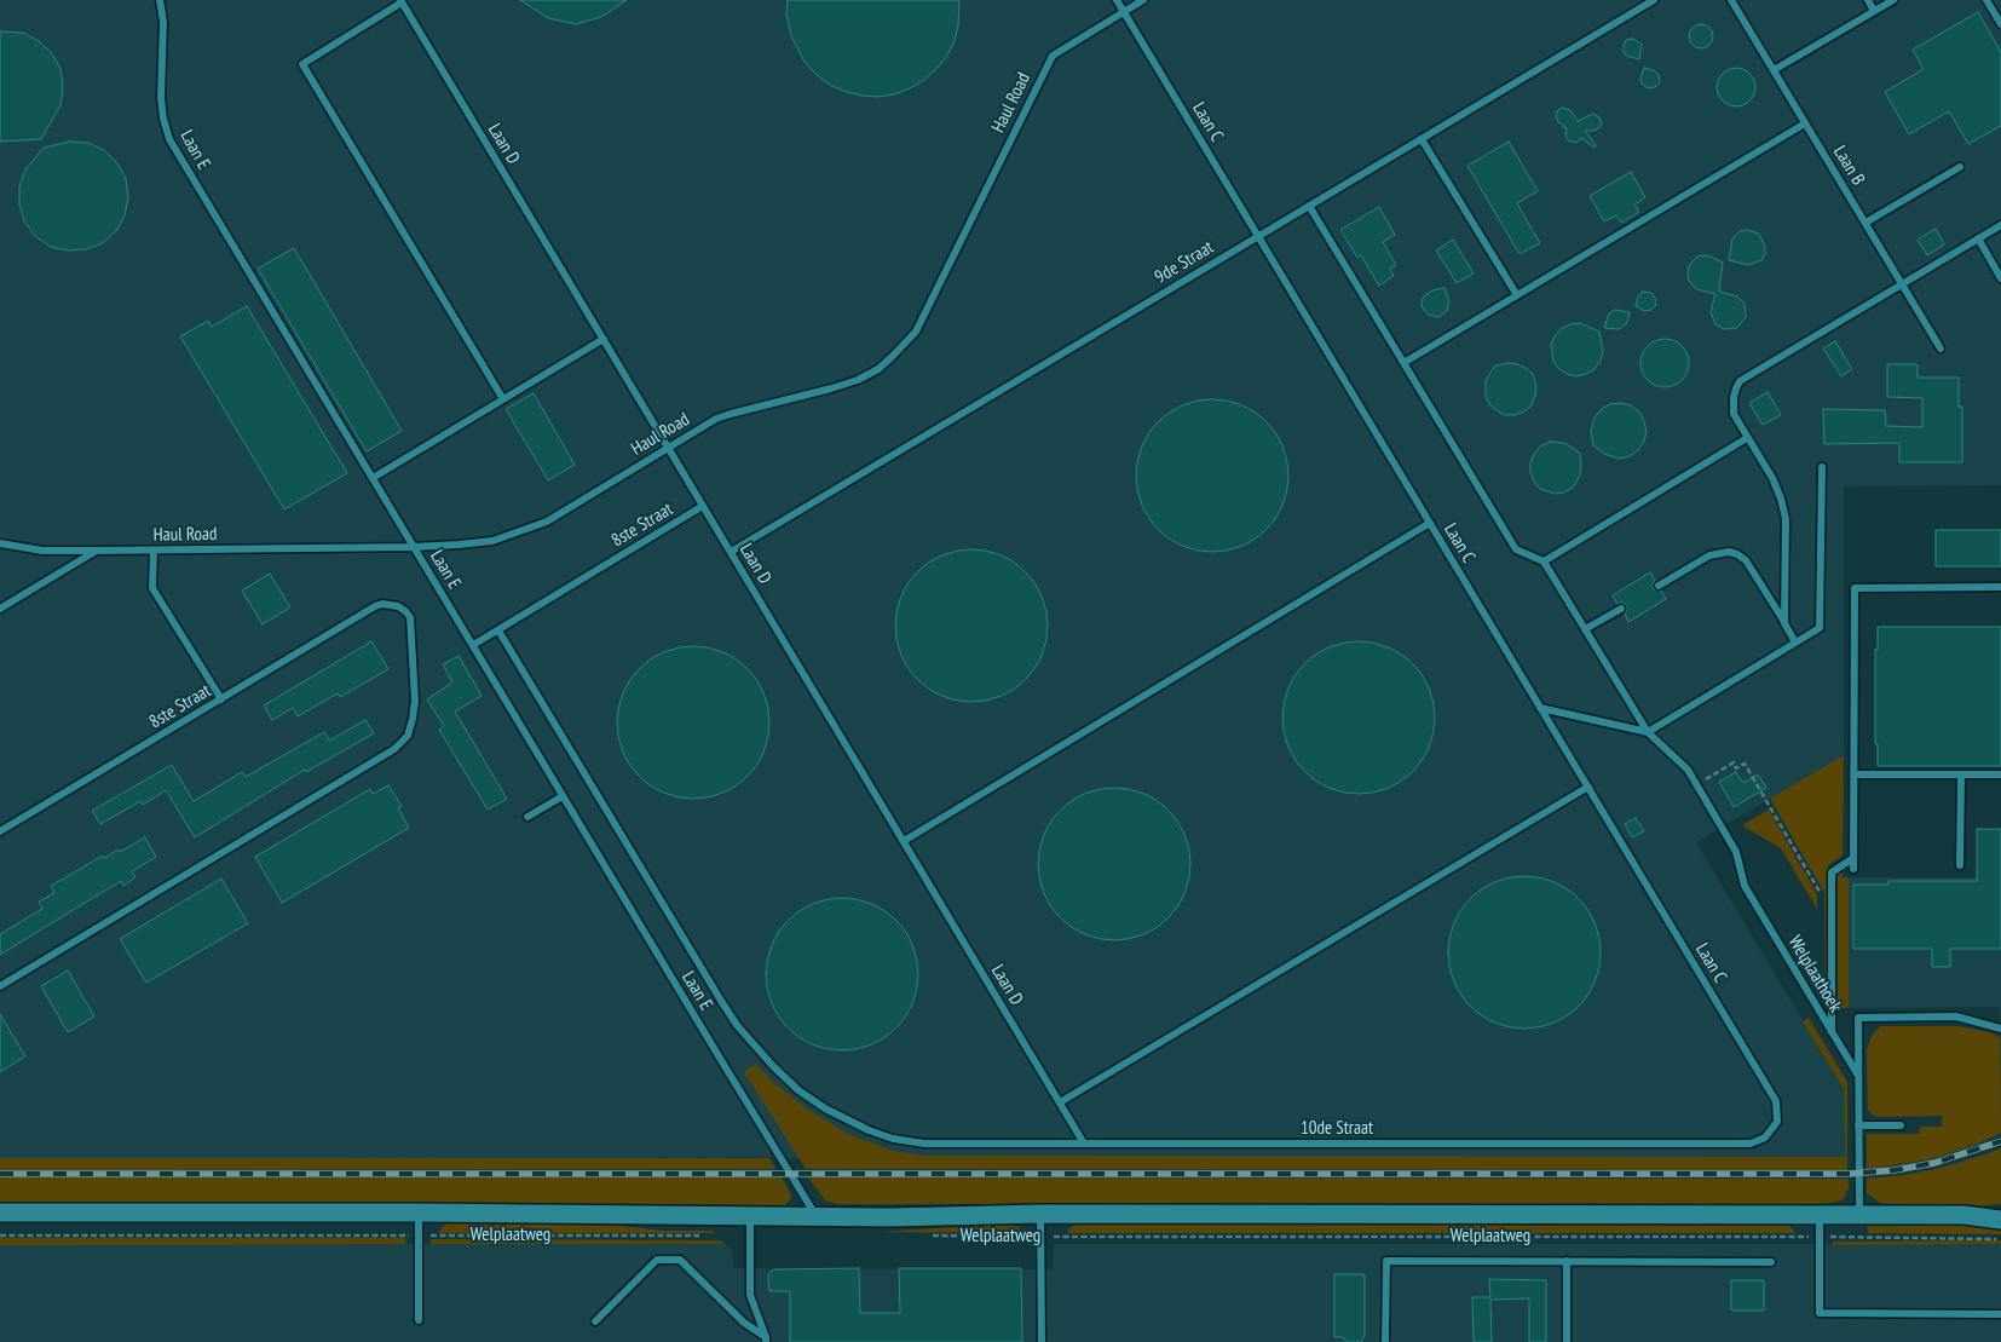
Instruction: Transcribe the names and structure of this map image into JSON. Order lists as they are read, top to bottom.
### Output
{
  "streets": {
    "street": ["Welplaatweg"],
    "lane": [
      "Haul Road",
      "Laan C",
      "Laan D",
      "Laan E",
      "Laan B",
      "9de Straat",
      "8ste Straat",
      "Welplaathoek",
      "10de Straat"
    ]
  },
  "crossings": [
    ["Haul Road", "Laan C"],
    ["Haul Road", "Laan D"],
    ["Haul Road", "Laan E"],
    ["Laan C", "9de Straat"],
    ["Laan C", "10de Straat"],
    ["Laan D", "9de Straat"],
    ["Laan D", "8ste Straat"],
    ["Laan D", "10de Straat"],
    ["Laan E", "8ste Straat"],
    ["Laan E", "Welplaatweg"],
    ["8ste Straat", "10de Straat"],
    ["Welplaathoek", "Welplaatweg"]
  ]
}
